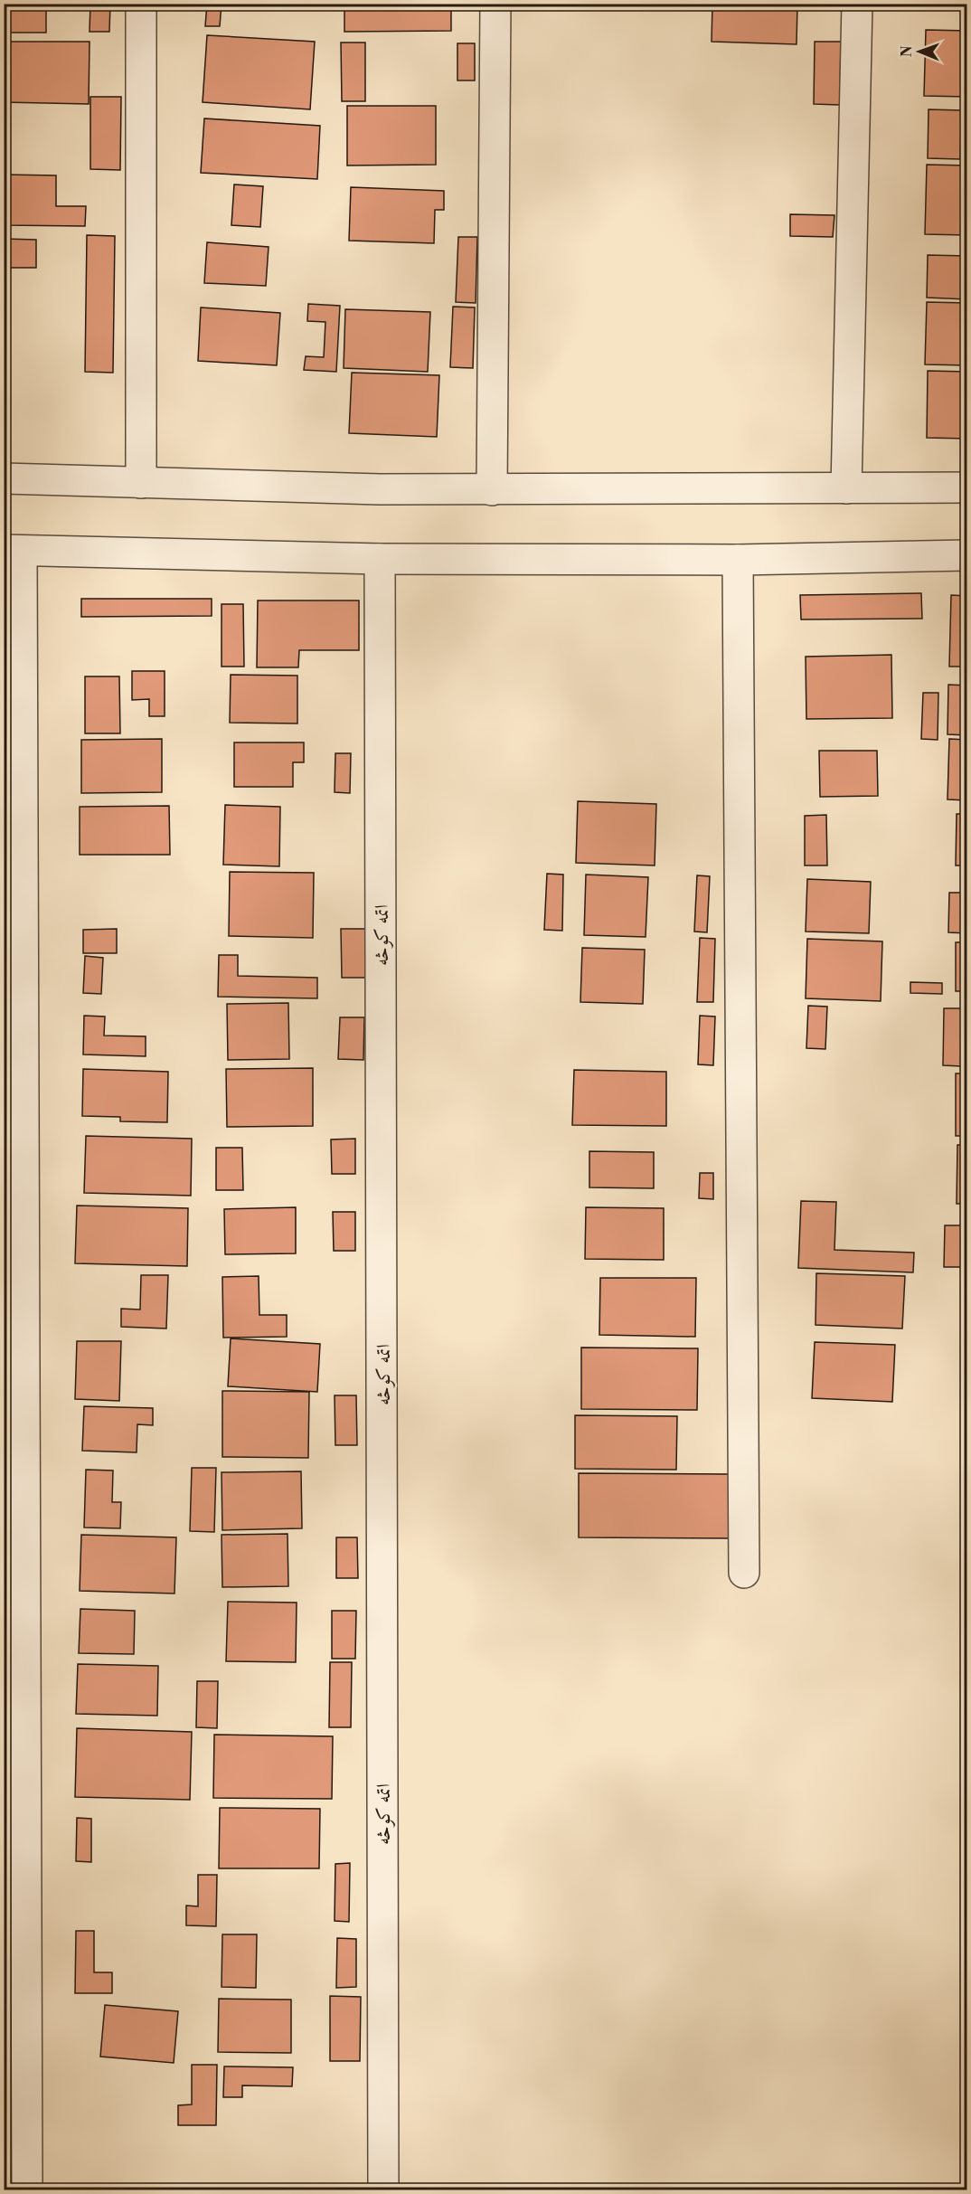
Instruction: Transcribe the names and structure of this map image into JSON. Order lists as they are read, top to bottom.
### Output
{
  "streets": {
    "street": ["اتمه کوڅه"]
  },
  "north": "left"
}
